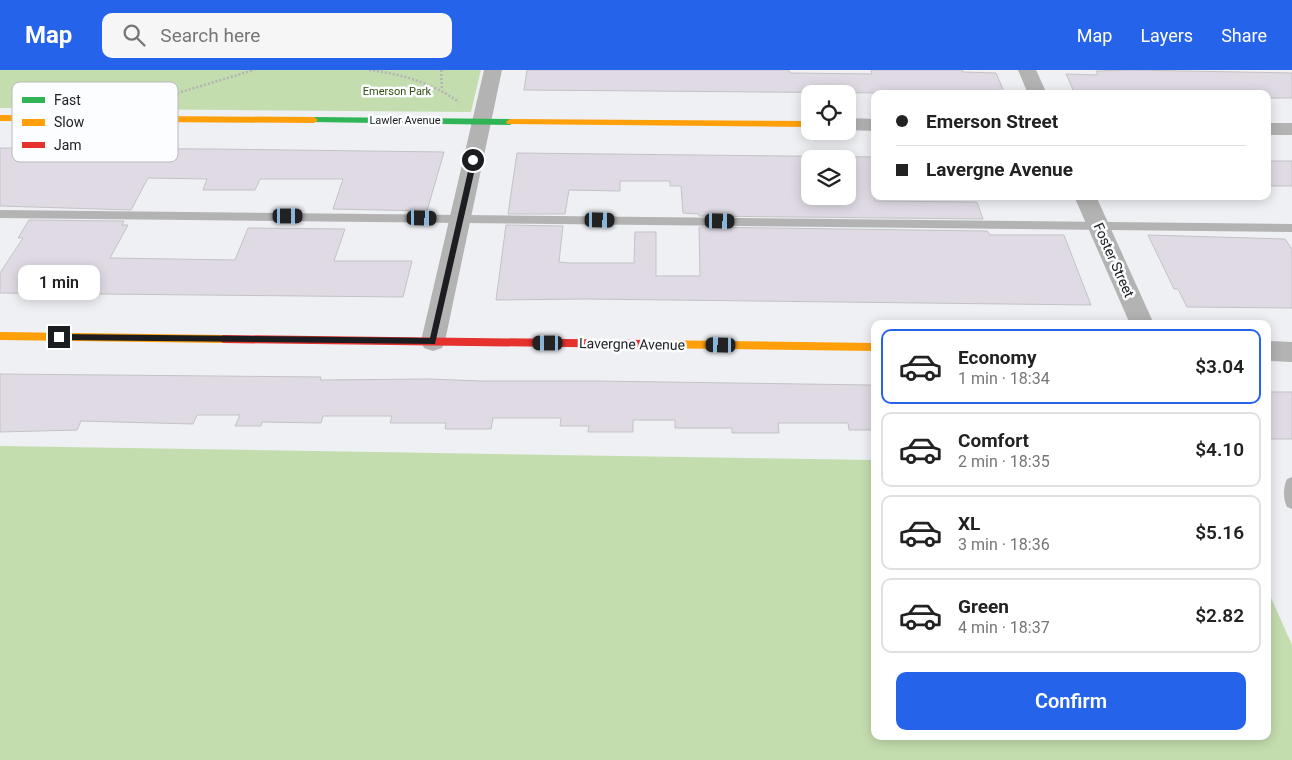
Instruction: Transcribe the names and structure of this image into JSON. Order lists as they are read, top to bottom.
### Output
{
  "streets": {
    "street": ["Lawler Avenue", "Foster Street", "Lavergne Avenue"]
  },
  "parks": ["Emerson Park"],
  "legend": ["Fast", "Slow", "Jam"],
  "page": {
    "header": "Map",
    "search": "Search here",
    "nav": ["Map", "Layers", "Share"],
    "banner": ["Emerson Street", "Lavergne Avenue"],
    "bubble": "1 min",
    "list": [
      {
        "name": "Economy",
        "note": "1 min · 18:34",
        "value": "$3.04"
      },
      {
        "name": "Comfort",
        "note": "2 min · 18:35",
        "value": "$4.10"
      },
      {
        "name": "XL",
        "note": "3 min · 18:36",
        "value": "$5.16"
      },
      {
        "name": "Green",
        "note": "4 min · 18:37",
        "value": "$2.82"
      }
    ],
    "buttons": "Confirm"
  }
}
